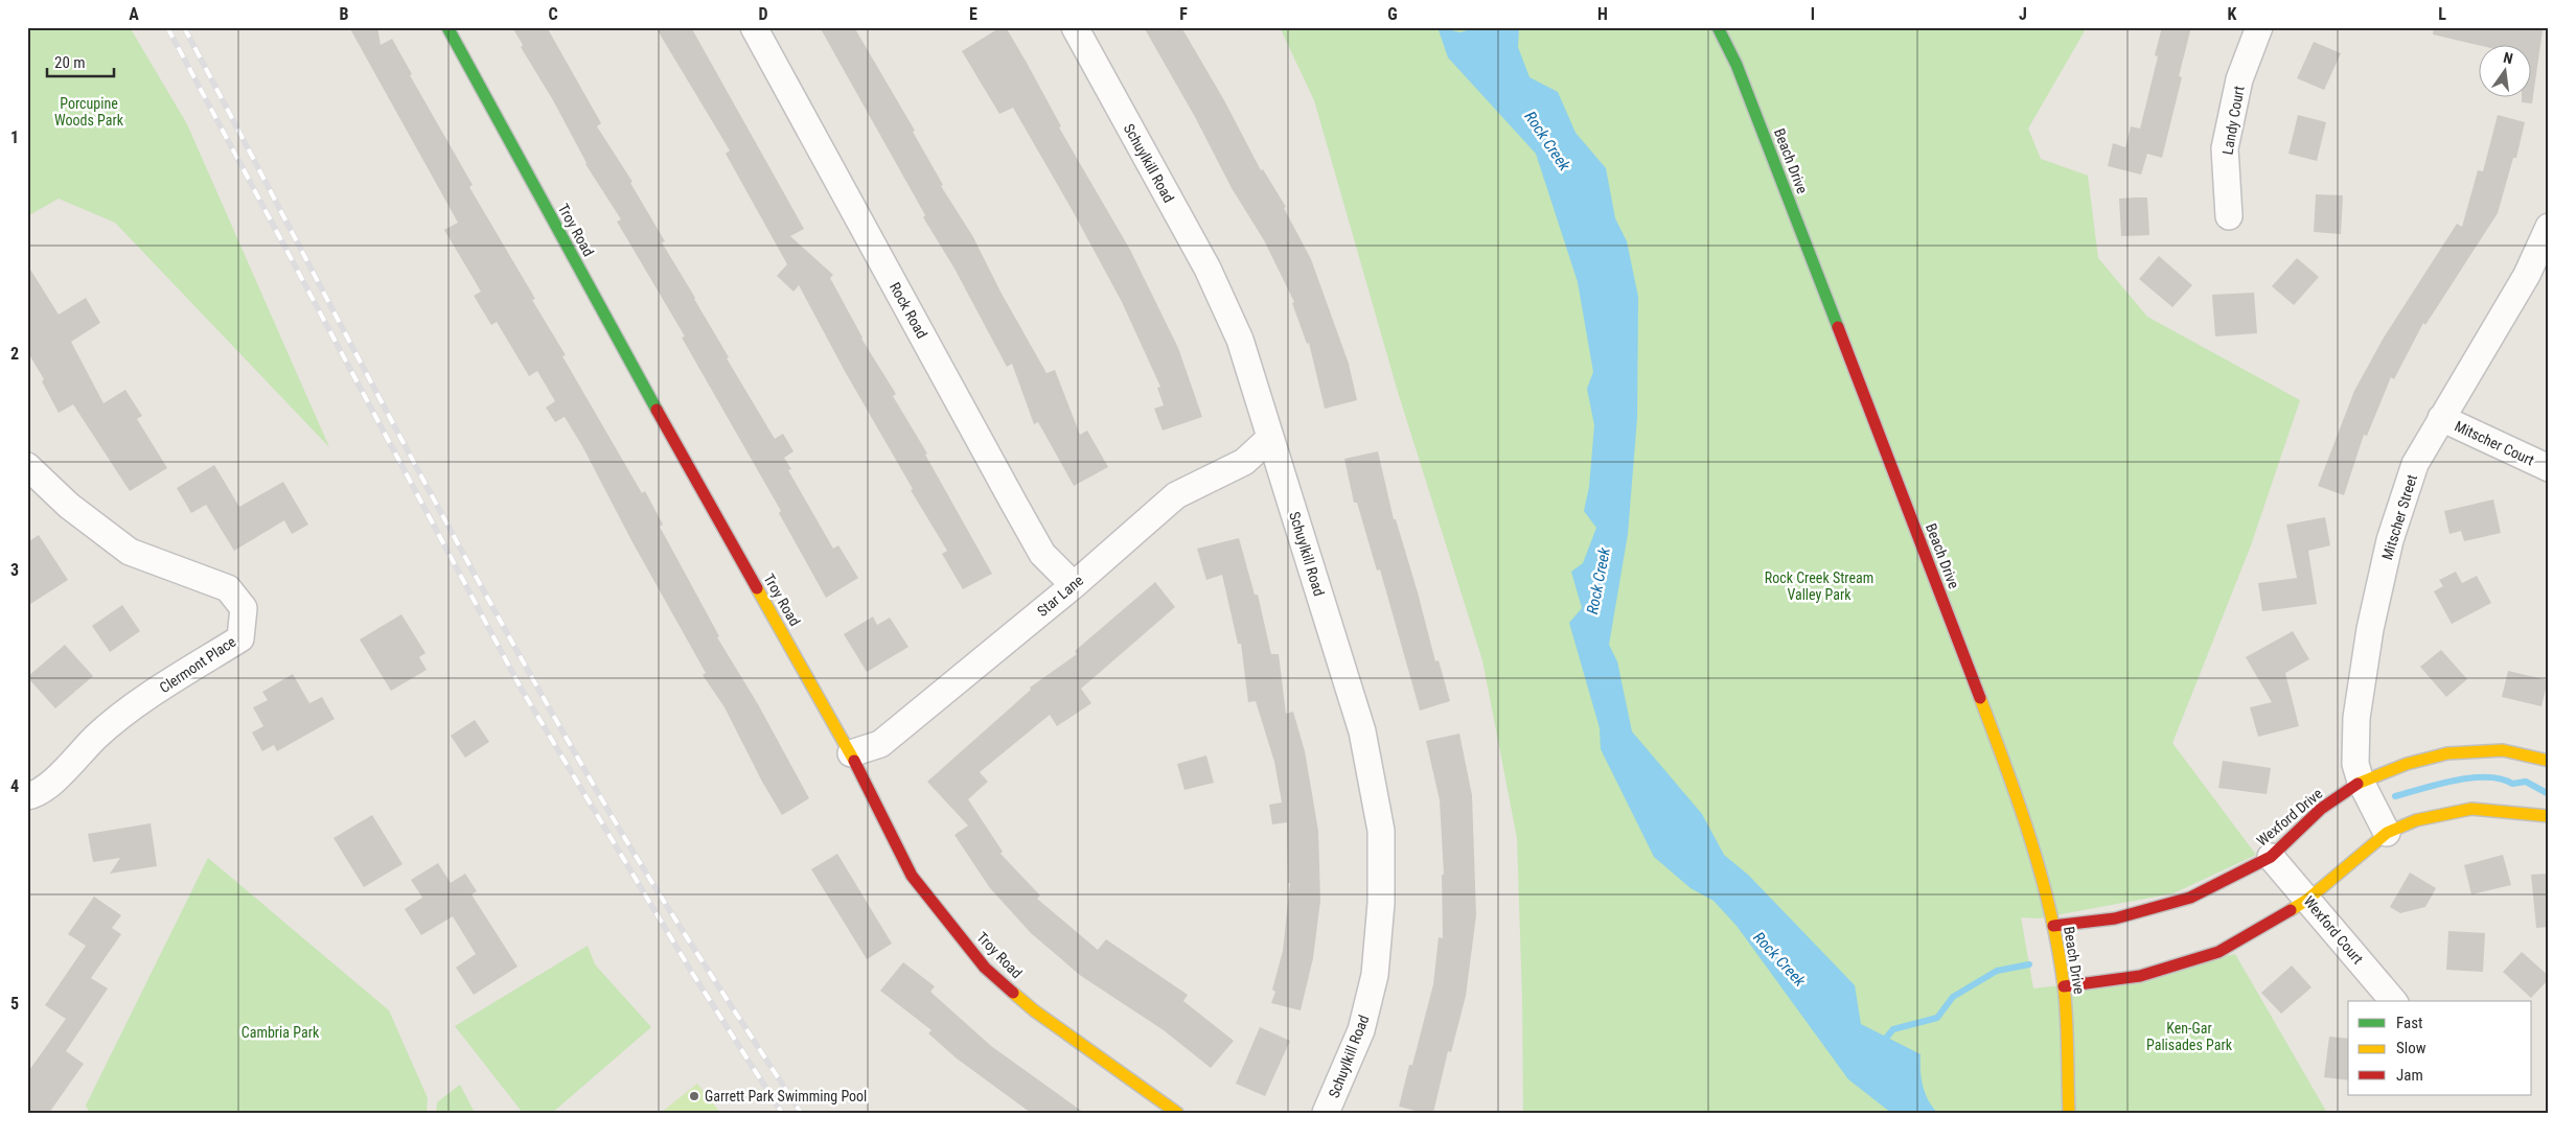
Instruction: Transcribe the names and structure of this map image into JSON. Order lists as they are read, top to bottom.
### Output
{
  "streets": {
    "street": [
      "Landy Court",
      "Beach Drive",
      "Schuylkill Road",
      "Troy Road",
      "Rock Road",
      "Mitscher Court",
      "Mitscher Street",
      "Star Lane",
      "Clermont Place",
      "Wexford Drive",
      "Wexford Court"
    ]
  },
  "crossings": [
    ["Beach Drive", "Wexford Drive"],
    ["Schuylkill Road", "Star Lane"],
    ["Troy Road", "Star Lane"],
    ["Rock Road", "Star Lane"],
    ["Mitscher Court", "Mitscher Street"],
    ["Mitscher Street", "Wexford Drive"],
    ["Wexford Drive", "Wexford Court"]
  ],
  "water": ["Rock Creek"],
  "parks": [
    "Porcupine Woods Park",
    "Rock Creek Stream Valley Park",
    "Ken-Gar Palisades Park",
    "Cambria Park"
  ],
  "places": ["Garrett Park Swimming Pool"],
  "legend": ["Fast", "Slow", "Jam"],
  "scale_bar": "20 m",
  "north": "top",
  "grid": {
    "columns": [
      "A",
      "B",
      "C",
      "D",
      "E",
      "F",
      "G",
      "H",
      "I",
      "J",
      "K",
      "L"
    ],
    "rows": [
      "1",
      "2",
      "3",
      "4",
      "5"
    ]
  }
}
